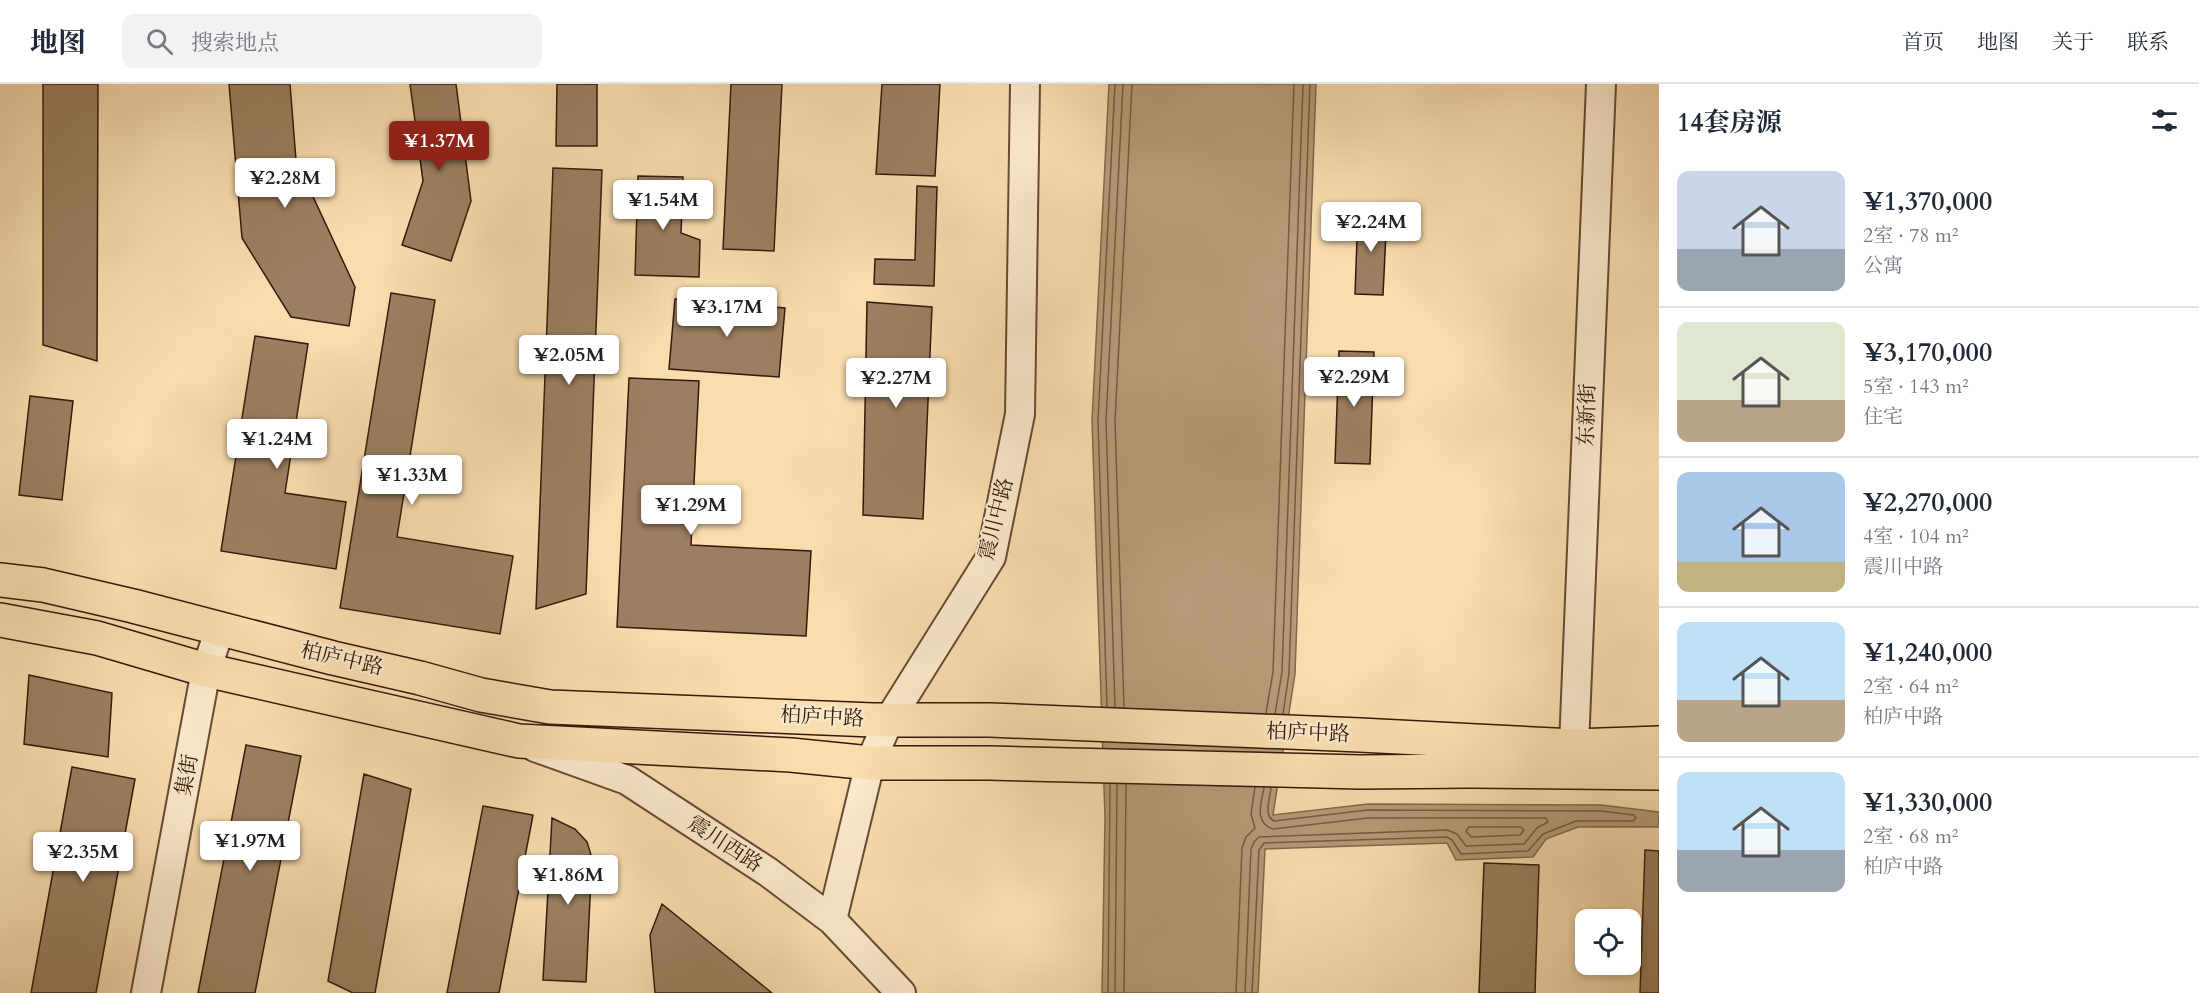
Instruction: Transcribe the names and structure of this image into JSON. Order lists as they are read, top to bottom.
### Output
{
  "streets": {
    "main road": ["柏庐中路"],
    "street": [
      "东新街",
      "震川中路",
      "集街",
      "震川西路"
    ]
  },
  "crossings": [
    ["东新街", "柏庐中路"],
    ["震川中路", "柏庐中路"],
    ["震川中路", "震川西路"],
    ["柏庐中路", "集街"],
    ["柏庐中路", "震川西路"]
  ],
  "page": {
    "header": "地图",
    "search": "搜索地点",
    "nav": [
      "首页",
      "地图",
      "关于",
      "联系"
    ],
    "heading": "14套房源",
    "price": [
      "¥1.37M",
      "¥2.28M",
      "¥1.54M",
      "¥2.24M",
      "¥3.17M",
      "¥2.05M",
      "¥2.29M",
      "¥2.27M",
      "¥1.24M",
      "¥1.33M",
      "¥1.29M",
      "¥1.97M",
      "¥2.35M",
      "¥1.86M"
    ],
    "list": [
      {
        "name": "¥1,370,000",
        "note": "2室 · 78 m² · 公寓"
      },
      {
        "name": "¥3,170,000",
        "note": "5室 · 143 m² · 住宅"
      },
      {
        "name": "¥2,270,000",
        "note": "4室 · 104 m² · 震川中路"
      },
      {
        "name": "¥1,240,000",
        "note": "2室 · 64 m² · 柏庐中路"
      },
      {
        "name": "¥1,330,000",
        "note": "2室 · 68 m² · 柏庐中路"
      }
    ]
  }
}
